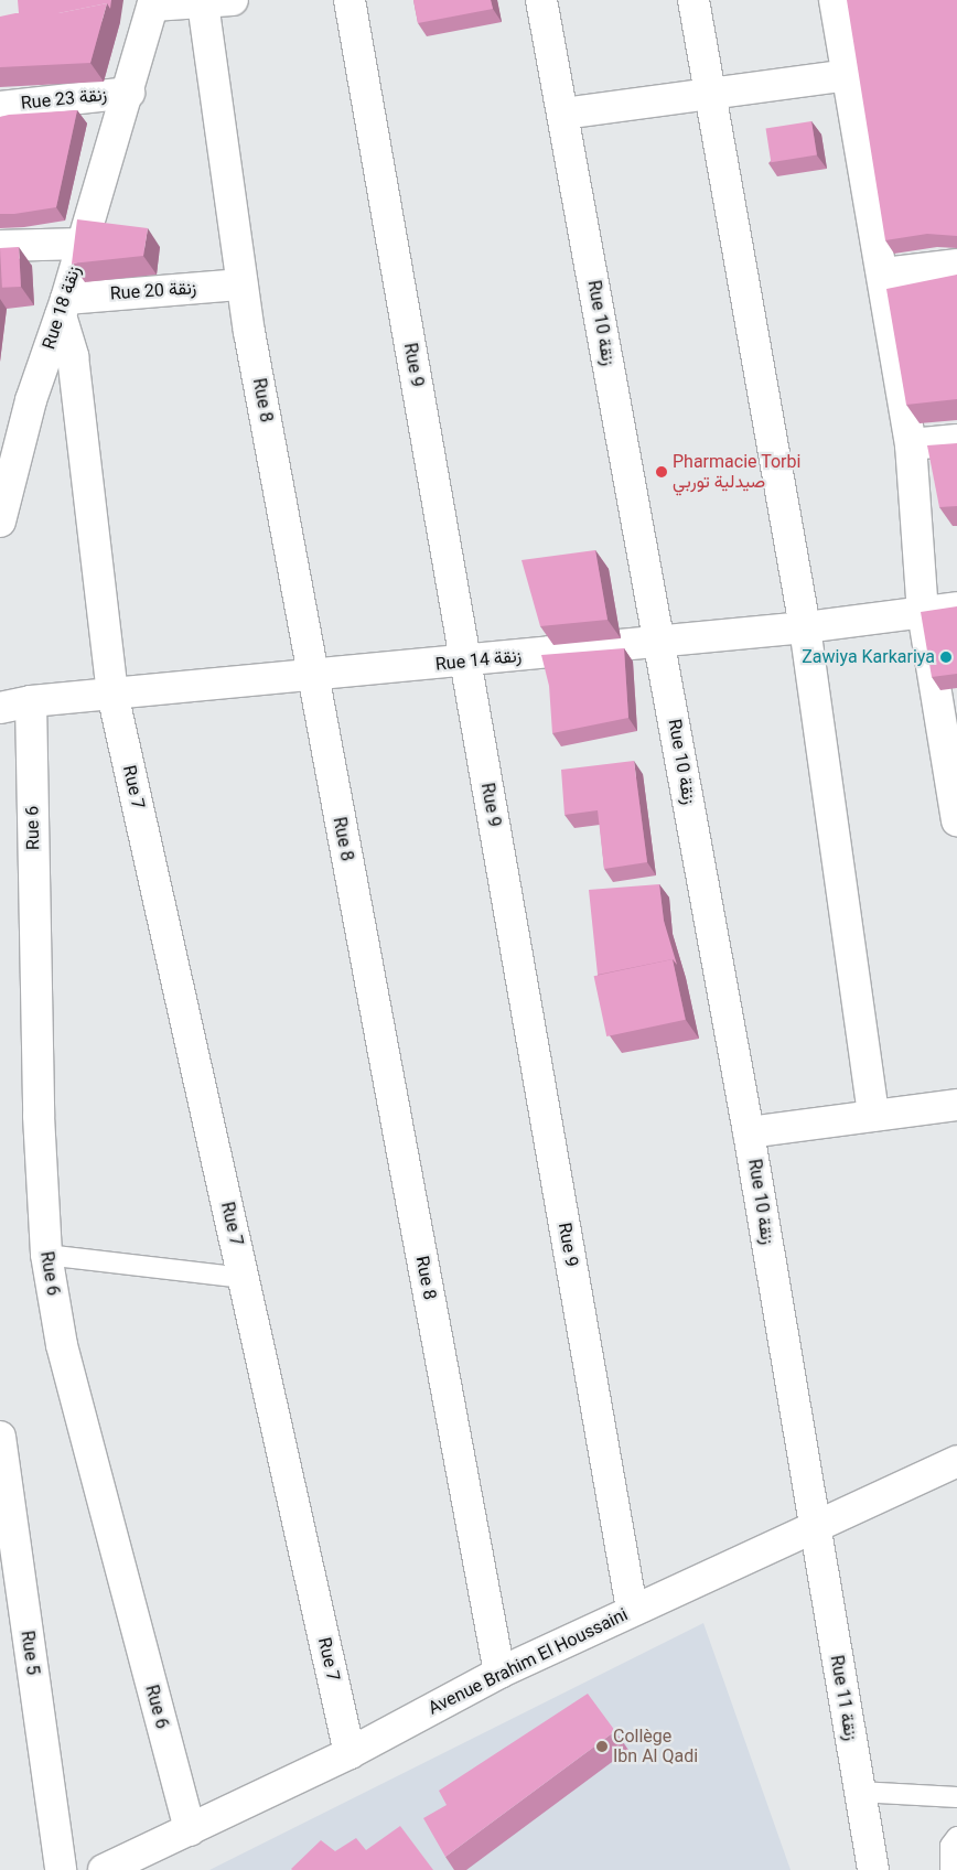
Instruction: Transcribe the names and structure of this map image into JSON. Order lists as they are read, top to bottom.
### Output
{
  "streets": {
    "street": [
      "Rue 23 زنقة",
      "Rue 20 زنقة",
      "Rue 18 زنقة",
      "Rue 10 زنقة",
      "Rue 9",
      "Rue 8",
      "Rue 14 زنقة",
      "Rue 7",
      "Rue 6",
      "Rue 5",
      "Avenue Brahim El Houssaini",
      "Rue 11 زنقة"
    ]
  },
  "crossings": [
    ["Rue 23 زنقة", "Rue 18 زنقة"],
    ["Rue 20 زنقة", "Rue 18 زنقة"],
    ["Rue 20 زنقة", "Rue 8"],
    ["Rue 20 زنقة", "Rue 7"],
    ["Rue 18 زنقة", "Rue 7"],
    ["Rue 10 زنقة", "Rue 14 زنقة"],
    ["Rue 10 زنقة", "Avenue Brahim El Houssaini"],
    ["Rue 10 زنقة", "Rue 11 زنقة"],
    ["Rue 9", "Rue 14 زنقة"],
    ["Rue 9", "Avenue Brahim El Houssaini"],
    ["Rue 8", "Rue 14 زنقة"],
    ["Rue 8", "Avenue Brahim El Houssaini"],
    ["Rue 14 زنقة", "Rue 7"],
    ["Rue 14 زنقة", "Rue 6"],
    ["Rue 7", "Avenue Brahim El Houssaini"],
    ["Rue 6", "Avenue Brahim El Houssaini"],
    ["Avenue Brahim El Houssaini", "Rue 11 زنقة"]
  ],
  "places": ["Pharmacie Torbi صيدلية توربي", "Zawiya Karkariya", "Collège Ibn Al Qadi"]
}
